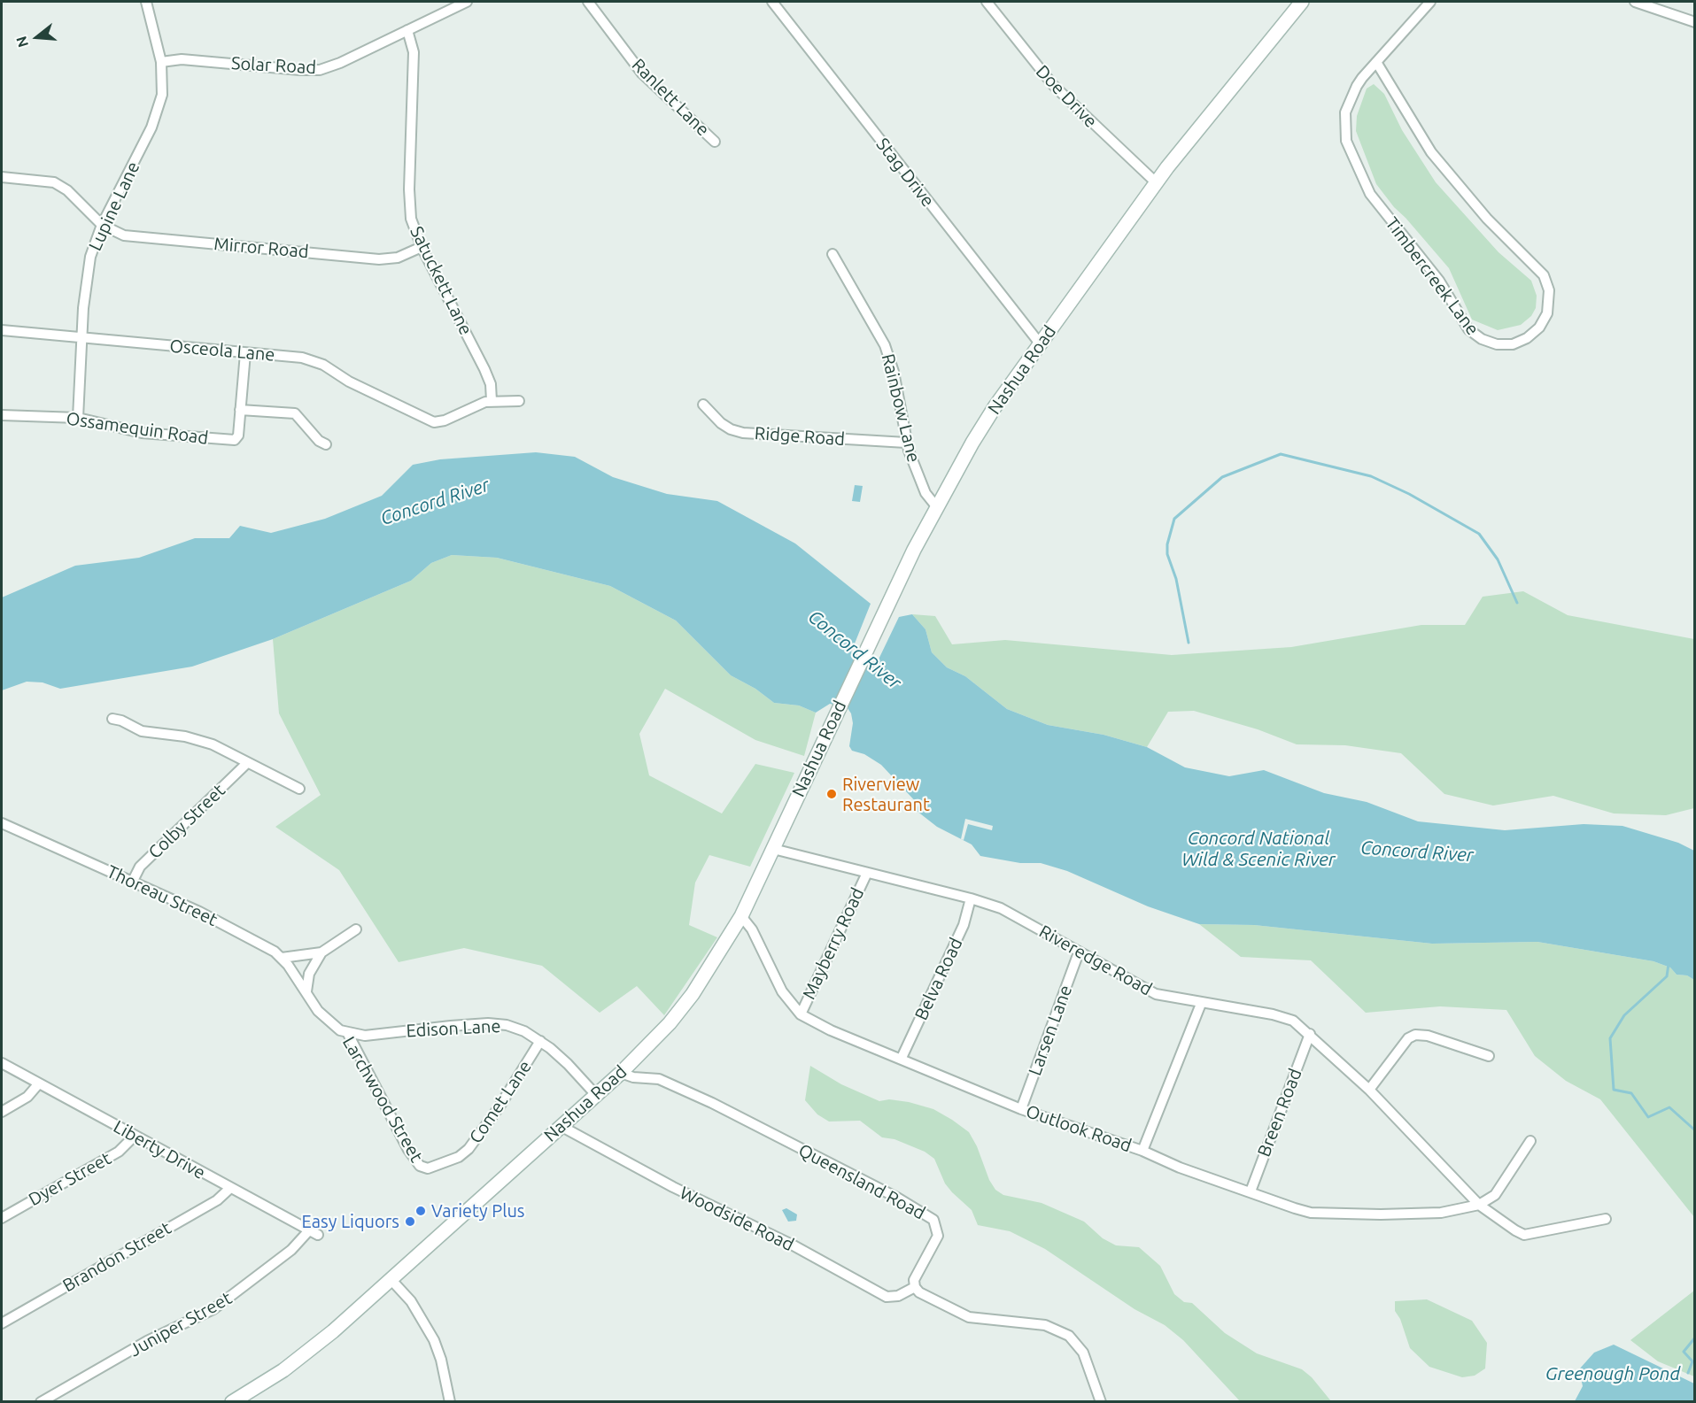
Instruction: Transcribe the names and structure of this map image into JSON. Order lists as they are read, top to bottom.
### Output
{
  "streets": {
    "main road": ["Nashua Road"],
    "street": [
      "Solar Road",
      "Doe Drive",
      "Ranlett Lane",
      "Stag Drive",
      "Lupine Lane",
      "Mirror Road",
      "Timbercreek Lane",
      "Satuckett Lane",
      "Osceola Lane",
      "Rainbow Lane",
      "Ossamequin Road",
      "Ridge Road",
      "Colby Street",
      "Thoreau Street",
      "Mayberry Road",
      "Riveredge Road",
      "Belva Road",
      "Edison Lane",
      "Larsen Lane",
      "Larchwood Street",
      "Comet Lane",
      "Breen Road",
      "Outlook Road",
      "Liberty Drive",
      "Dyer Street",
      "Queensland Road",
      "Woodside Road",
      "Brandon Street",
      "Juniper Street"
    ]
  },
  "crossings": [
    ["Solar Road", "Lupine Lane"],
    ["Solar Road", "Satuckett Lane"],
    ["Doe Drive", "Nashua Road"],
    ["Stag Drive", "Nashua Road"],
    ["Lupine Lane", "Mirror Road"],
    ["Lupine Lane", "Osceola Lane"],
    ["Lupine Lane", "Ossamequin Road"],
    ["Mirror Road", "Satuckett Lane"],
    ["Satuckett Lane", "Osceola Lane"],
    ["Nashua Road", "Rainbow Lane"],
    ["Nashua Road", "Riveredge Road"],
    ["Nashua Road", "Edison Lane"],
    ["Nashua Road", "Outlook Road"],
    ["Nashua Road", "Queensland Road"],
    ["Nashua Road", "Woodside Road"],
    ["Rainbow Lane", "Ridge Road"],
    ["Colby Street", "Thoreau Street"],
    ["Thoreau Street", "Larchwood Street"],
    ["Mayberry Road", "Riveredge Road"],
    ["Mayberry Road", "Outlook Road"],
    ["Riveredge Road", "Belva Road"],
    ["Riveredge Road", "Larsen Lane"],
    ["Riveredge Road", "Breen Road"],
    ["Riveredge Road", "Outlook Road"],
    ["Belva Road", "Outlook Road"],
    ["Edison Lane", "Larchwood Street"],
    ["Edison Lane", "Comet Lane"],
    ["Larsen Lane", "Outlook Road"],
    ["Larchwood Street", "Comet Lane"],
    ["Breen Road", "Outlook Road"],
    ["Liberty Drive", "Dyer Street"],
    ["Liberty Drive", "Brandon Street"],
    ["Liberty Drive", "Juniper Street"],
    ["Queensland Road", "Woodside Road"]
  ],
  "water": ["Concord River", "Concord National Wild & Scenic River", "Greenough Pond"],
  "places": ["Riverview Restaurant", "Variety Plus", "Easy Liquors"],
  "north": "left"
}
